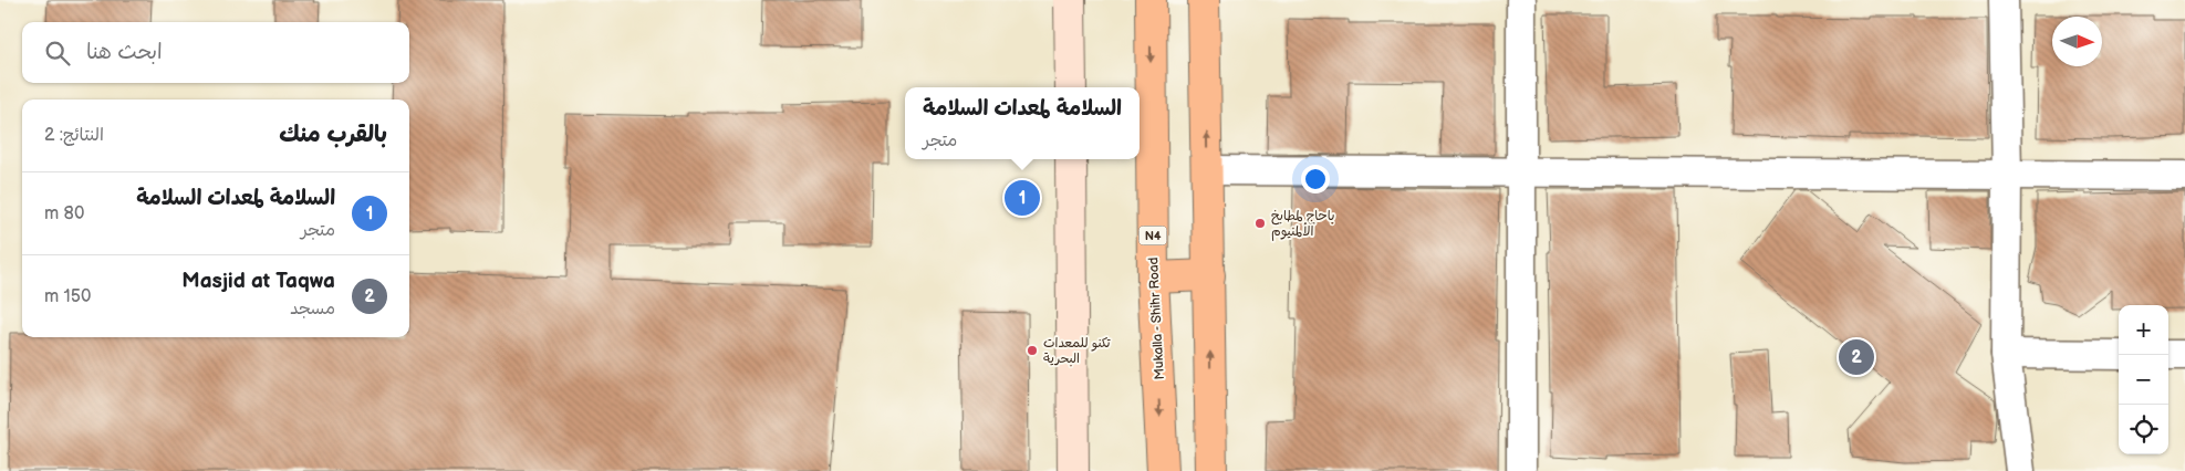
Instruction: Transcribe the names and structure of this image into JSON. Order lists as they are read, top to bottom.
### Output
{
  "streets": {
    "highway": ["N4", "Mukalla - Shihr Road"]
  },
  "places": ["باحاج لمطابخ الألمنيوم", "تكنو للمعدات البحرية"],
  "north": "right",
  "page": {
    "search": "ابحث هنا",
    "popup": ["السلامة لمعدات السلامة", "متجر"],
    "heading": ["بالقرب منك", "النتائج: 2"],
    "list": [
      {
        "mark": "1",
        "name": "السلامة لمعدات السلامة",
        "note": "متجر",
        "value": "80 m"
      },
      {
        "mark": "2",
        "name": "Masjid at Taqwa",
        "note": "مسجد",
        "value": "150 m"
      }
    ],
    "pins": ["1", "2"],
    "map_buttons": ["+", "−"]
  }
}
